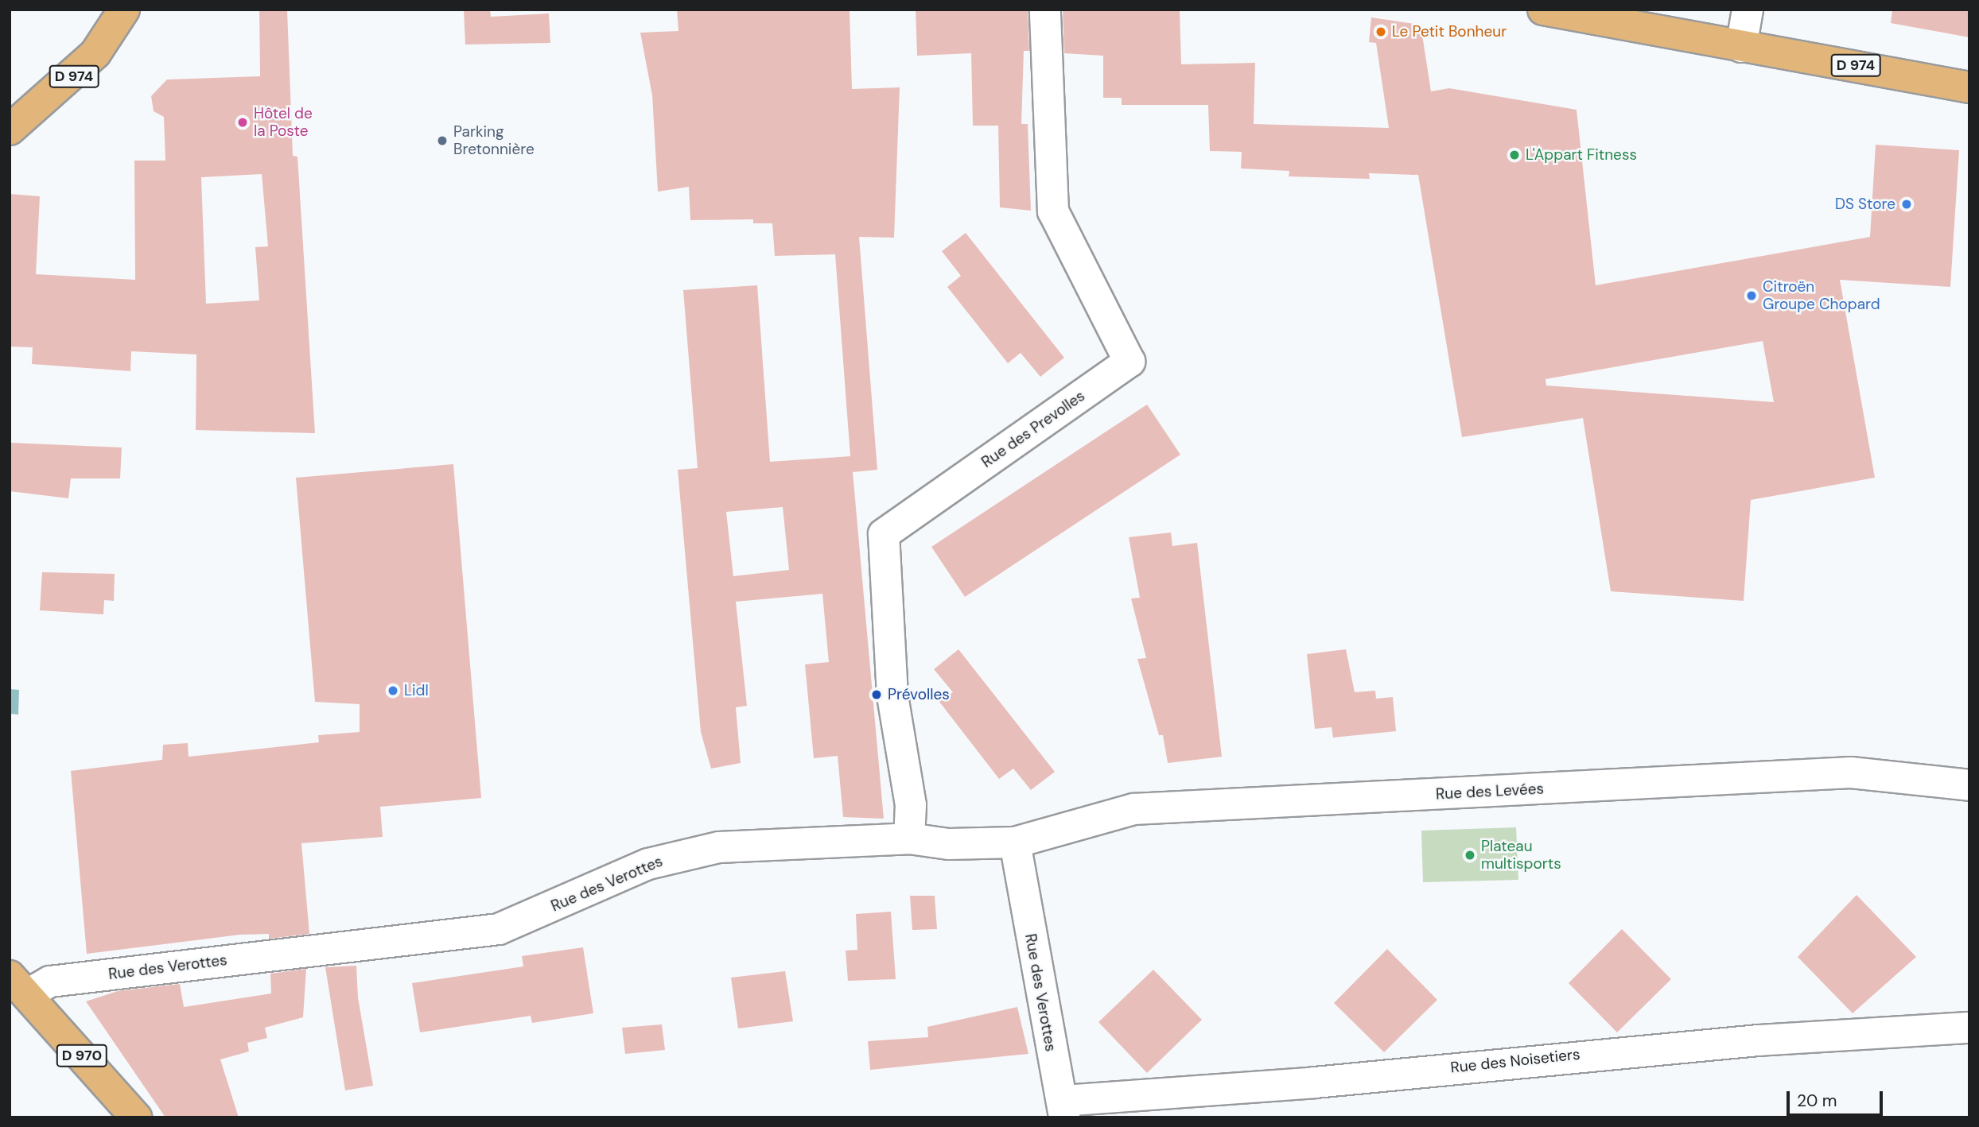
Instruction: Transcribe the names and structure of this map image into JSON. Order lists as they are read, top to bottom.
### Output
{
  "streets": {
    "main road": ["D 974", "D 970"],
    "street": [
      "Rue des Prevolles",
      "Rue des Levées",
      "Rue des Verottes",
      "Rue des Noisetiers"
    ]
  },
  "crossings": [
    ["Rue des Prevolles", "Rue des Verottes"],
    ["Rue des Levées", "Rue des Verottes"],
    ["Rue des Verottes", "D 970"],
    ["Rue des Verottes", "Rue des Noisetiers"]
  ],
  "places": [
    "Le Petit Bonheur",
    "Hôtel de la Poste",
    "Parking Bretonnière",
    "L'Appart Fitness",
    "DS Store",
    "Citroën Groupe Chopard",
    "Lidl",
    "Prévolles",
    "Plateau multisports"
  ],
  "scale_bar": "20 m"
}
